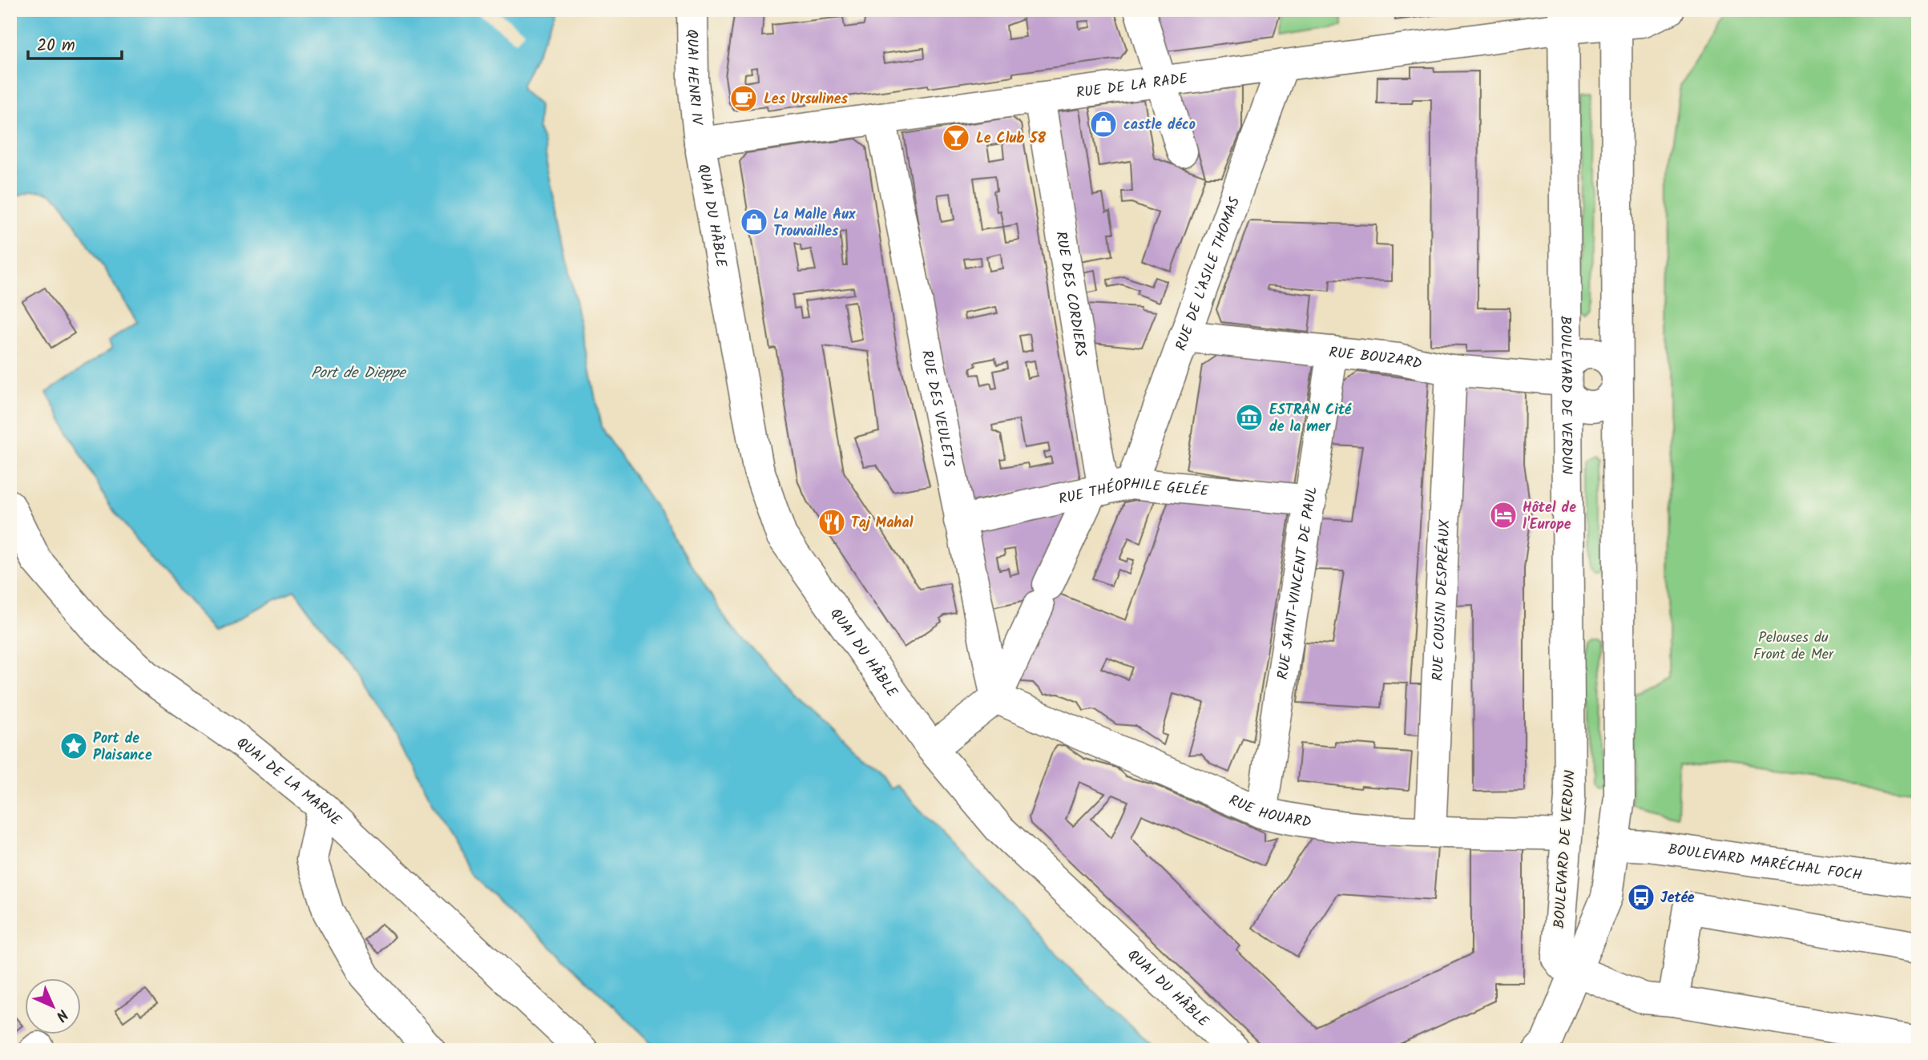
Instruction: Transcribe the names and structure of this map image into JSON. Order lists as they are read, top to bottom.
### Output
{
  "streets": {
    "street": [
      "QUAI HENRI IV",
      "RUE DE LA RADE",
      "QUAI DU HÂBLE",
      "RUE DE L'ASILE THOMAS",
      "RUE DES CORDIERS",
      "RUE BOUZARD",
      "BOULEVARD DE VERDUN",
      "RUE DES VEULETS",
      "RUE THÉOPHILE GELÉE",
      "RUE SAINT-VINCENT DE PAUL",
      "RUE COUSIN DESPRÉAUX",
      "QUAI DE LA MARNE",
      "RUE HOUARD",
      "BOULEVARD MARÉCHAL FOCH"
    ]
  },
  "crossings": [
    ["QUAI HENRI IV", "RUE DE LA RADE"],
    ["QUAI HENRI IV", "QUAI DU HÂBLE"],
    ["RUE DE LA RADE", "QUAI DU HÂBLE"],
    ["RUE DE LA RADE", "RUE DE L'ASILE THOMAS"],
    ["RUE DE LA RADE", "RUE DES CORDIERS"],
    ["RUE DE LA RADE", "BOULEVARD DE VERDUN"],
    ["RUE DE LA RADE", "RUE DES VEULETS"],
    ["RUE DE L'ASILE THOMAS", "RUE DES CORDIERS"],
    ["RUE DE L'ASILE THOMAS", "RUE BOUZARD"],
    ["RUE DE L'ASILE THOMAS", "RUE DES VEULETS"],
    ["RUE DE L'ASILE THOMAS", "RUE THÉOPHILE GELÉE"],
    ["RUE DE L'ASILE THOMAS", "RUE HOUARD"],
    ["RUE DES CORDIERS", "RUE THÉOPHILE GELÉE"],
    ["RUE BOUZARD", "BOULEVARD DE VERDUN"],
    ["RUE BOUZARD", "RUE SAINT-VINCENT DE PAUL"],
    ["RUE BOUZARD", "RUE COUSIN DESPRÉAUX"],
    ["BOULEVARD DE VERDUN", "RUE HOUARD"],
    ["RUE DES VEULETS", "RUE THÉOPHILE GELÉE"],
    ["RUE DES VEULETS", "RUE HOUARD"],
    ["RUE THÉOPHILE GELÉE", "RUE SAINT-VINCENT DE PAUL"],
    ["RUE SAINT-VINCENT DE PAUL", "RUE HOUARD"],
    ["RUE COUSIN DESPRÉAUX", "RUE HOUARD"]
  ],
  "water": ["Port de Dieppe"],
  "parks": ["Pelouses du Front de Mer"],
  "places": {
    "cafe": ["Les Ursulines"],
    "shop": ["castle déco", "La Malle Aux Trouvailles"],
    "bar": ["Le Club 58"],
    "museum": ["ESTRAN Cité de la mer"],
    "hotel": ["Hôtel de l'Europe"],
    "restaurant": ["Taj Mahal"],
    "place": ["Port de Plaisance"],
    "bus stop": ["Jetée"]
  },
  "scale_bar": "20 m",
  "north": "bottom right"
}
